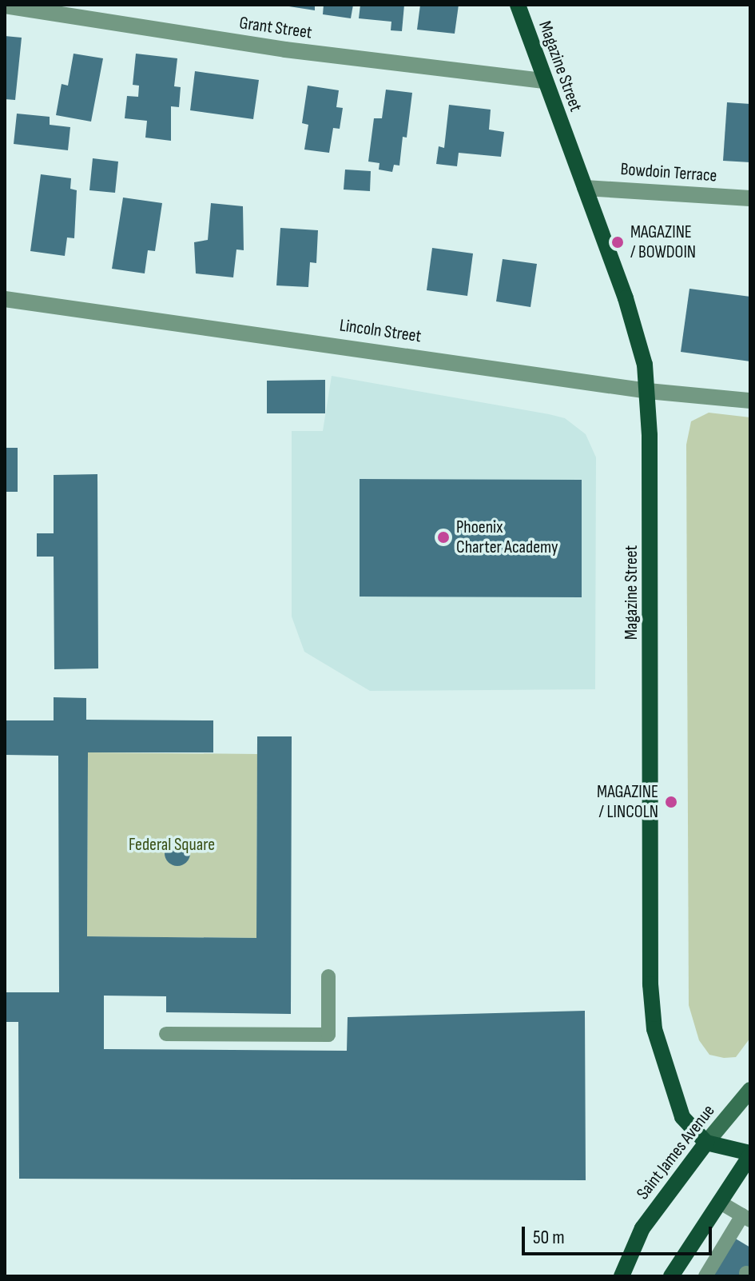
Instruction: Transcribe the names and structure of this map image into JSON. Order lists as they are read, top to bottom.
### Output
{
  "streets": {
    "main road": ["Magazine Street", "Saint James Avenue"],
    "street": ["Grant Street", "Bowdoin Terrace", "Lincoln Street"]
  },
  "crossings": [
    ["Grant Street", "Magazine Street"],
    ["Magazine Street", "Bowdoin Terrace"],
    ["Magazine Street", "Lincoln Street"],
    ["Magazine Street", "Saint James Avenue"]
  ],
  "parks": ["Federal Square"],
  "places": ["MAGAZINE / BOWDOIN", "Phoenix Charter Academy", "MAGAZINE / LINCOLN"],
  "scale_bar": "50 m"
}
